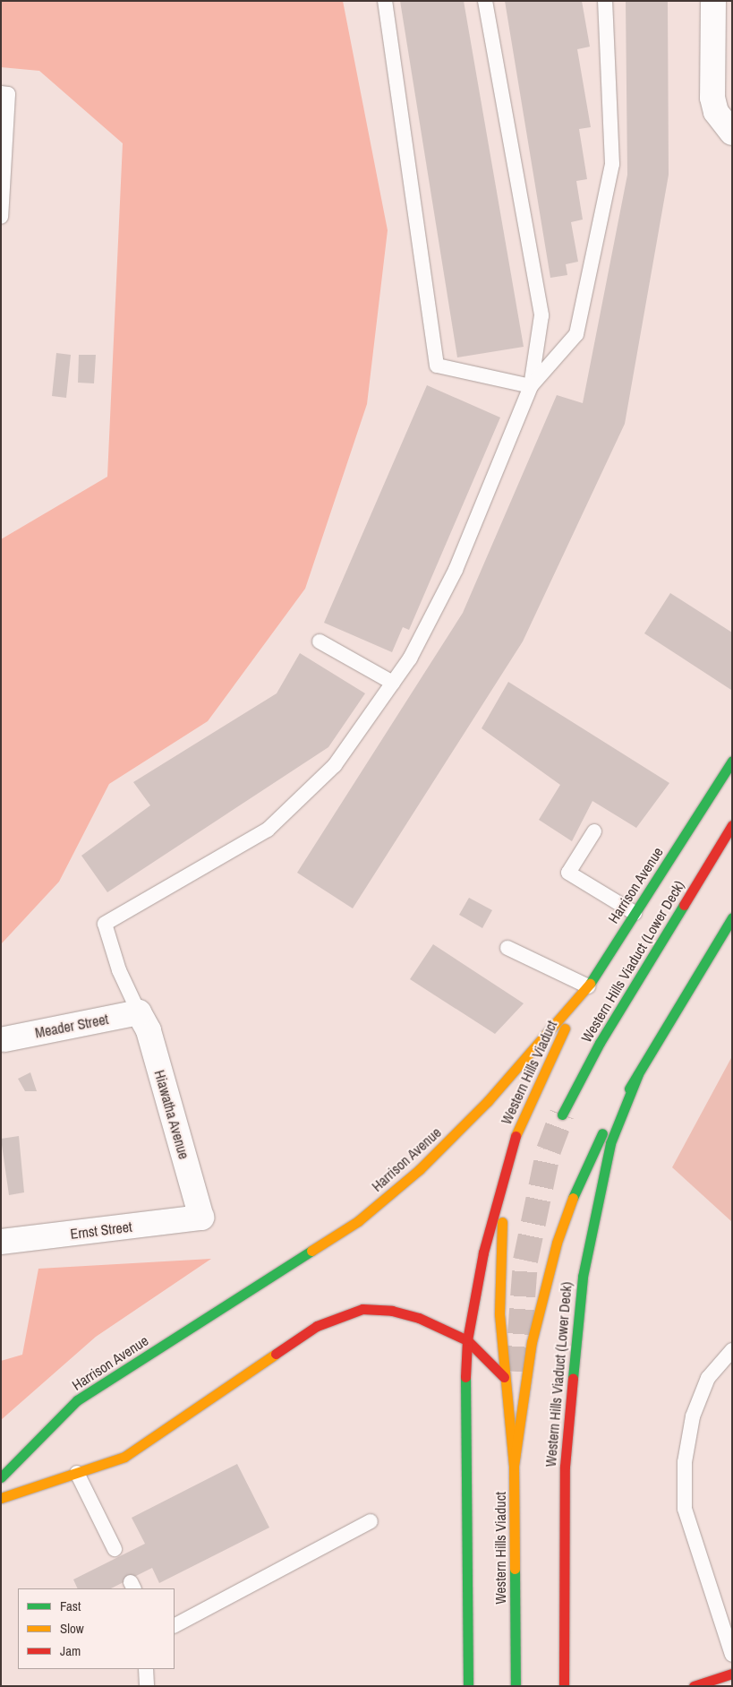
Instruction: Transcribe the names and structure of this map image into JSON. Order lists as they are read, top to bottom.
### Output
{
  "streets": {
    "main road": ["Harrison Avenue", "Western Hills Viaduct (Lower Deck)", "Western Hills Viaduct"],
    "street": ["Meader Street", "Hiawatha Avenue", "Ernst Street"]
  },
  "crossings": [
    ["Harrison Avenue", "Western Hills Viaduct"],
    ["Meader Street", "Hiawatha Avenue"],
    ["Hiawatha Avenue", "Ernst Street"]
  ],
  "legend": ["Fast", "Slow", "Jam"]
}
